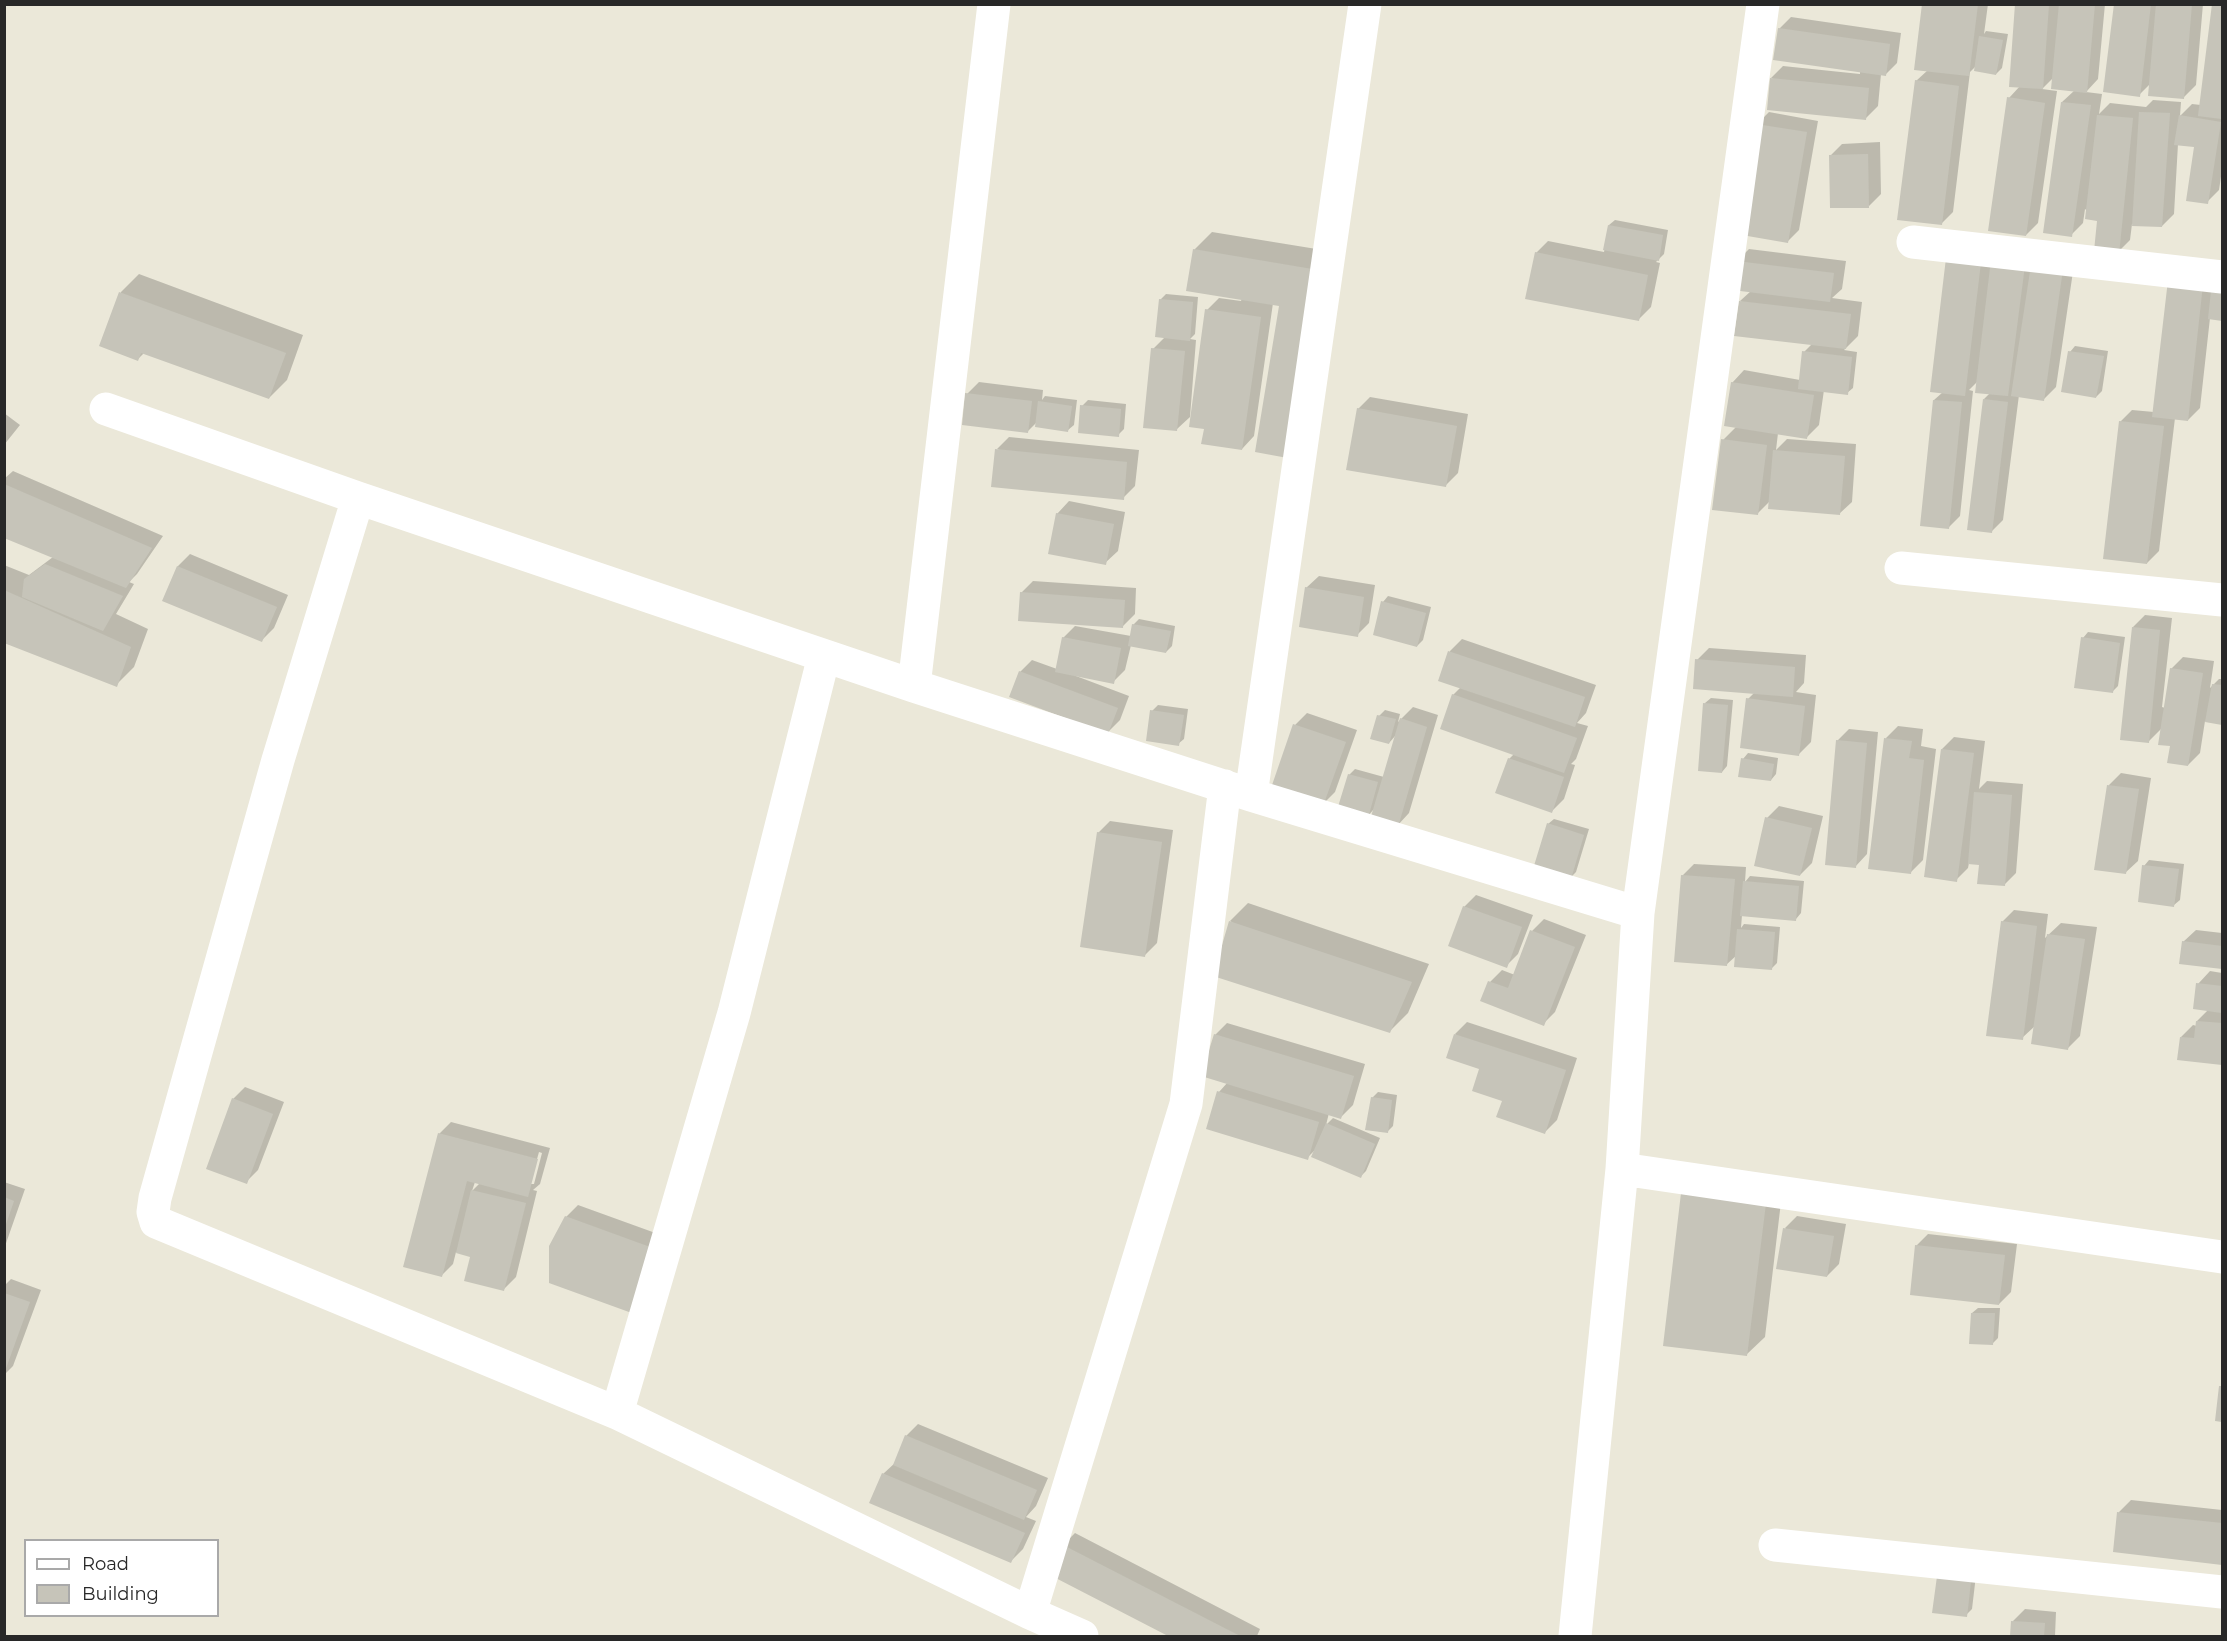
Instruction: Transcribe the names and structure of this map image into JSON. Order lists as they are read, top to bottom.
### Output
{
  "legend": ["Road", "Building"]
}
